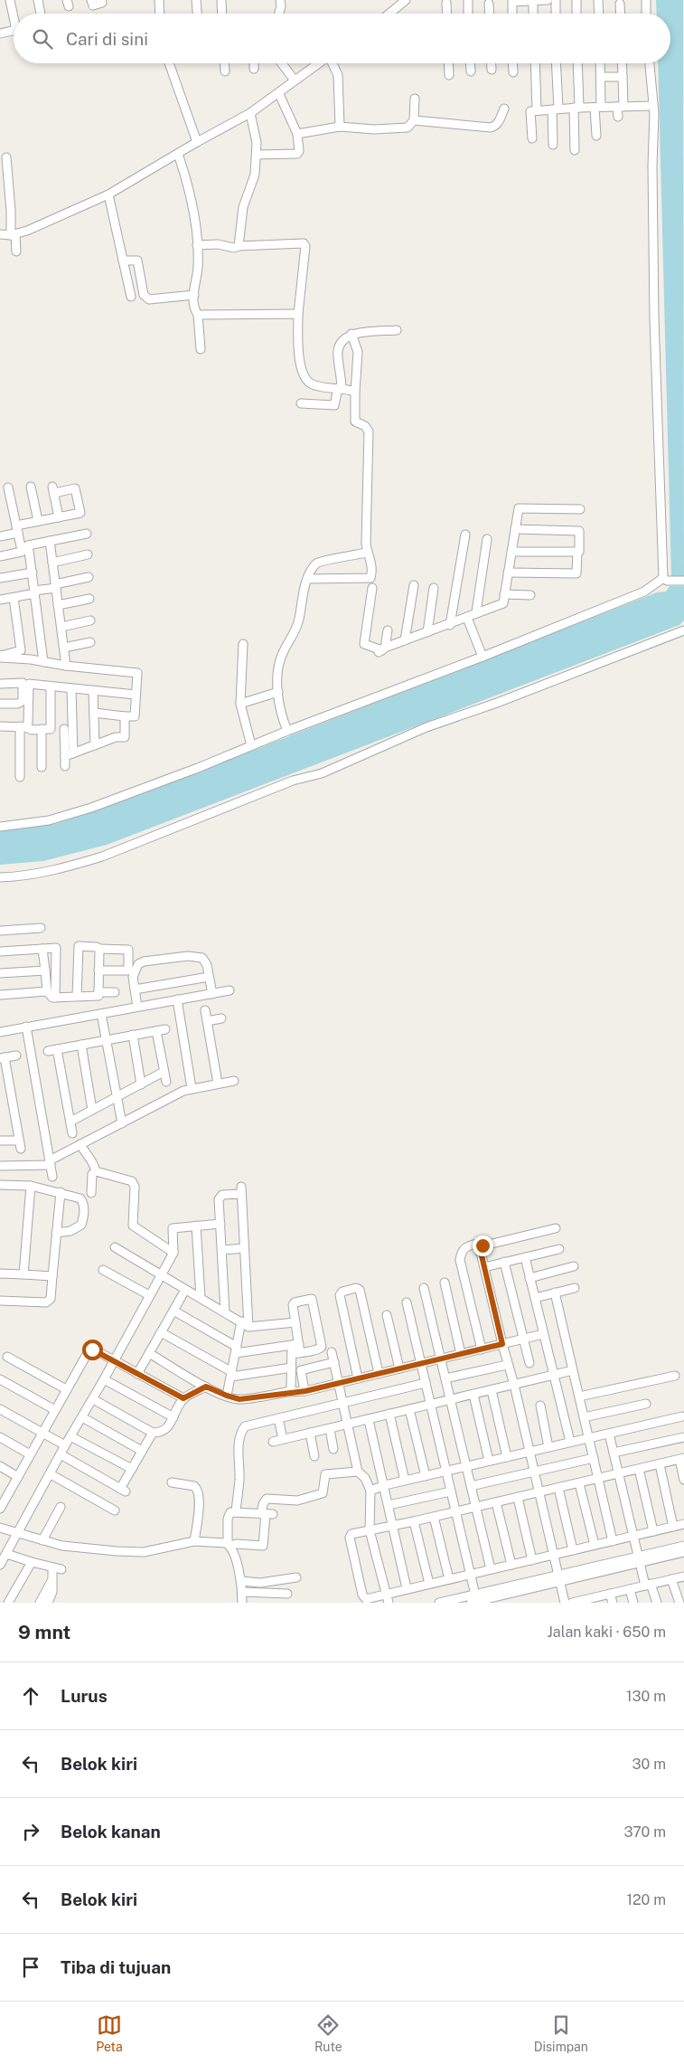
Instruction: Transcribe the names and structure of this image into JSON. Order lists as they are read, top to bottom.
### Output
{
  "page": {
    "search": "Cari di sini",
    "heading": ["9 mnt", "Jalan kaki · 650 m"],
    "list": [
      ["Lurus", "130 m"],
      ["Belok kiri", "30 m"],
      ["Belok kanan", "370 m"],
      ["Belok kiri", "120 m"],
      "Tiba di tujuan"
    ],
    "nav": ["Peta", "Rute", "Disimpan"]
  }
}
